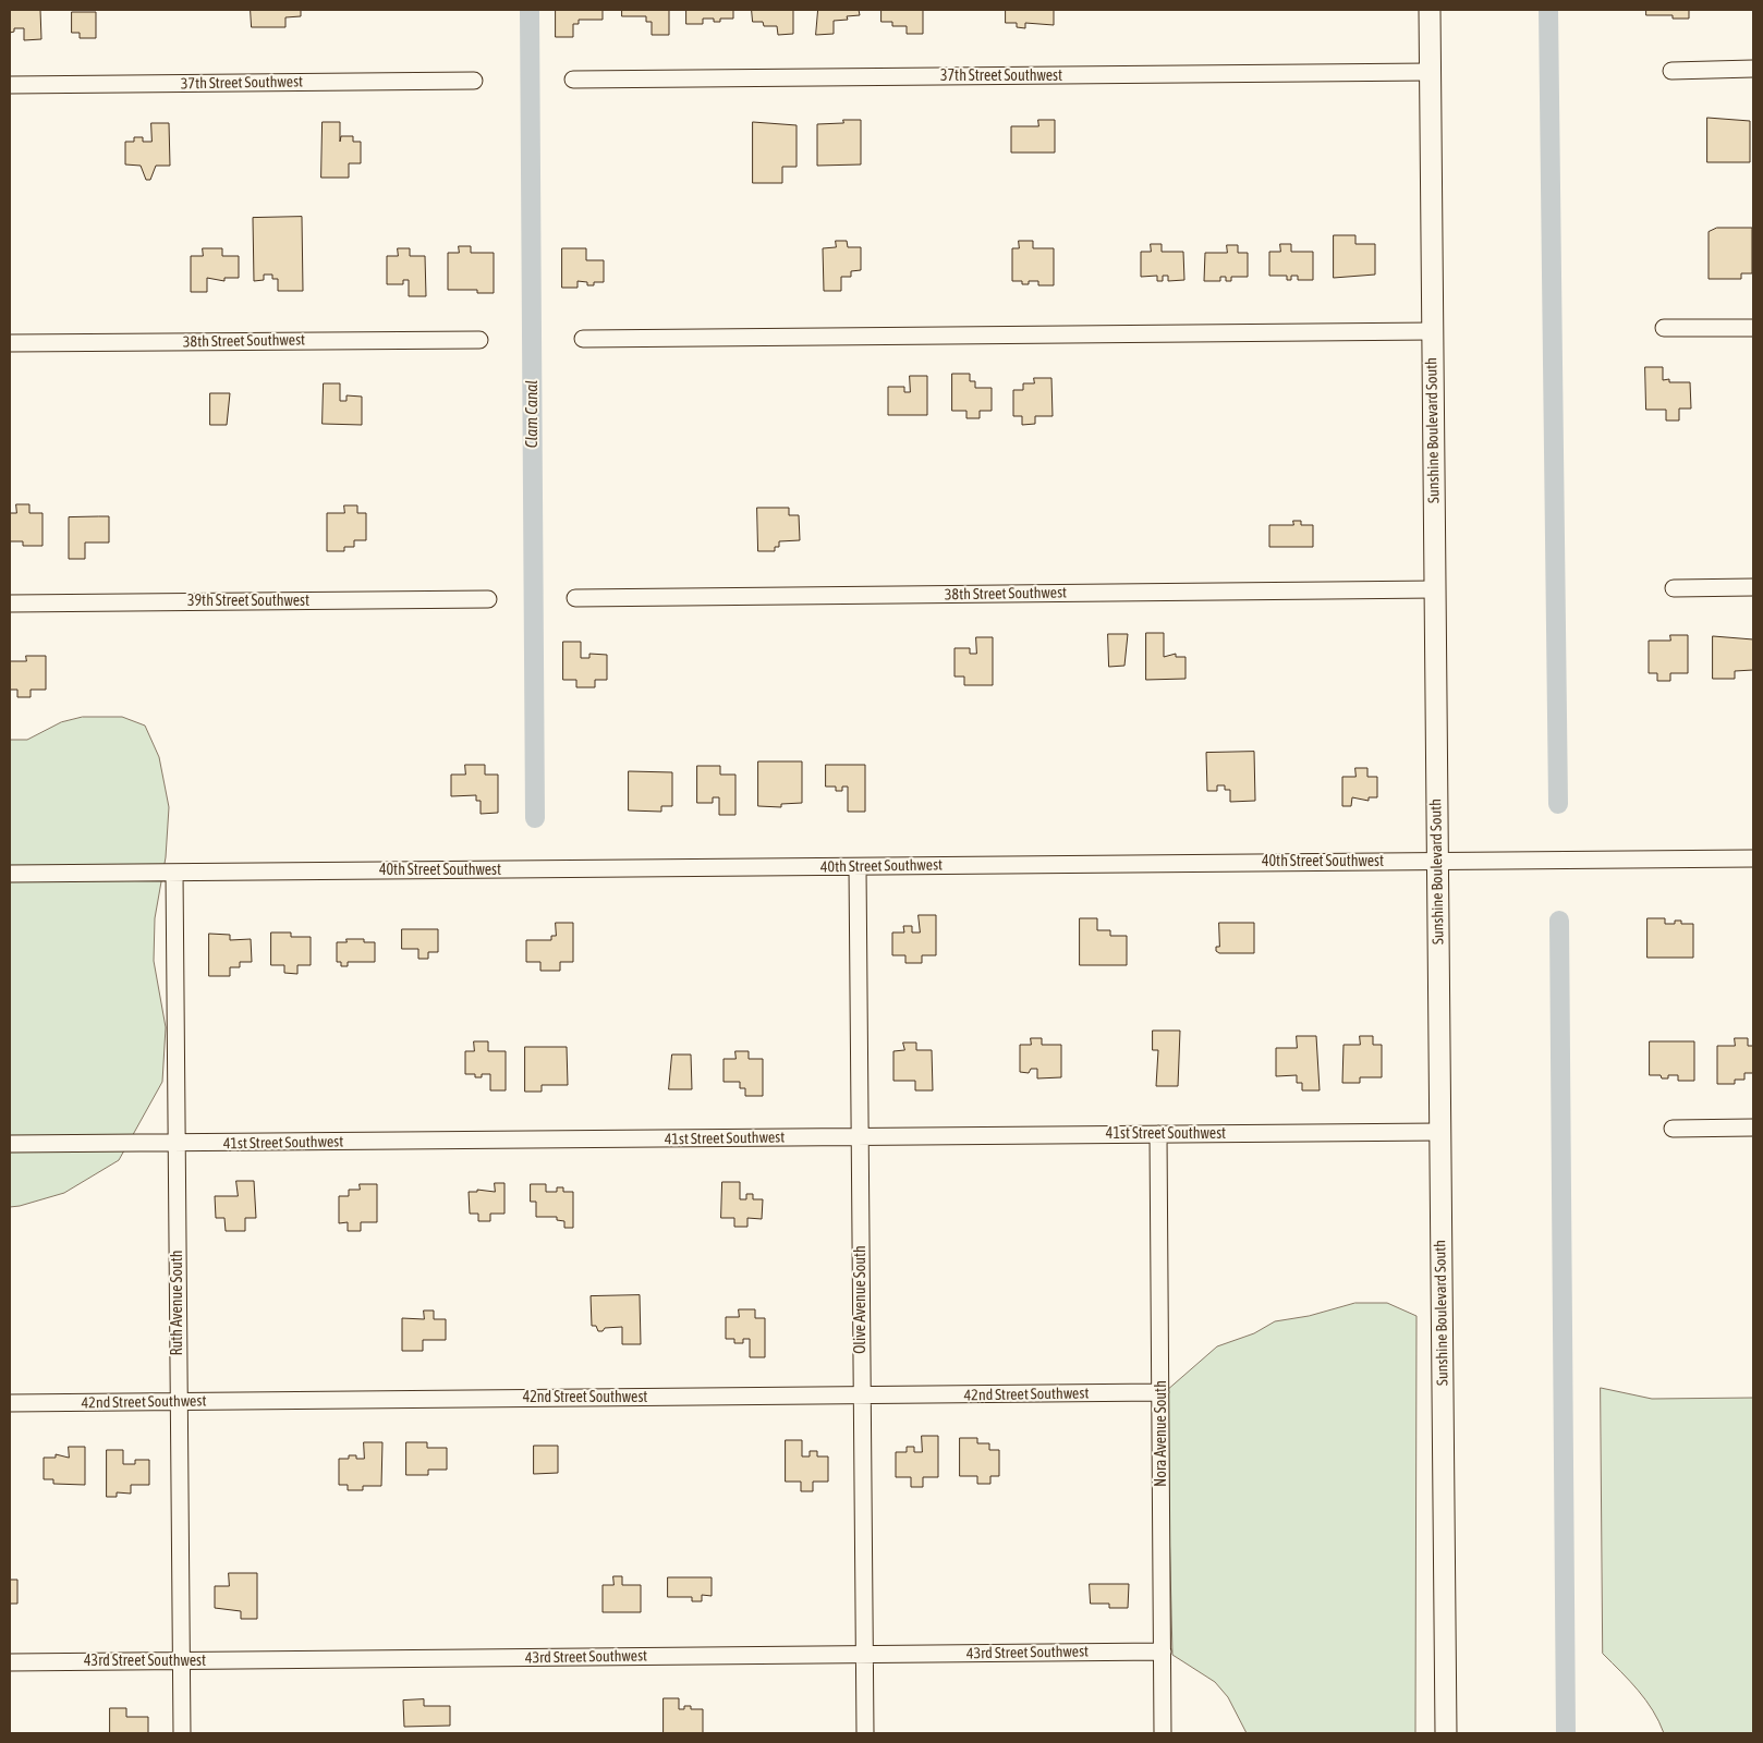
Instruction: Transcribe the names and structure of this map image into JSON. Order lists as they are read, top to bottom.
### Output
{
  "streets": {
    "street": [
      "37th Street Southwest",
      "38th Street Southwest",
      "Sunshine Boulevard South",
      "39th Street Southwest",
      "40th Street Southwest",
      "41st Street Southwest",
      "Olive Avenue South",
      "Ruth Avenue South",
      "42nd Street Southwest",
      "Nora Avenue South",
      "43rd Street Southwest"
    ]
  },
  "crossings": [
    ["37th Street Southwest", "Sunshine Boulevard South"],
    ["38th Street Southwest", "Sunshine Boulevard South"],
    ["Sunshine Boulevard South", "40th Street Southwest"],
    ["Sunshine Boulevard South", "41st Street Southwest"],
    ["40th Street Southwest", "Olive Avenue South"],
    ["40th Street Southwest", "Ruth Avenue South"],
    ["41st Street Southwest", "Olive Avenue South"],
    ["41st Street Southwest", "Ruth Avenue South"],
    ["41st Street Southwest", "Nora Avenue South"],
    ["Olive Avenue South", "42nd Street Southwest"],
    ["Olive Avenue South", "43rd Street Southwest"],
    ["Ruth Avenue South", "42nd Street Southwest"],
    ["Ruth Avenue South", "43rd Street Southwest"],
    ["42nd Street Southwest", "Nora Avenue South"],
    ["Nora Avenue South", "43rd Street Southwest"]
  ],
  "water": ["Clam Canal"]
}
